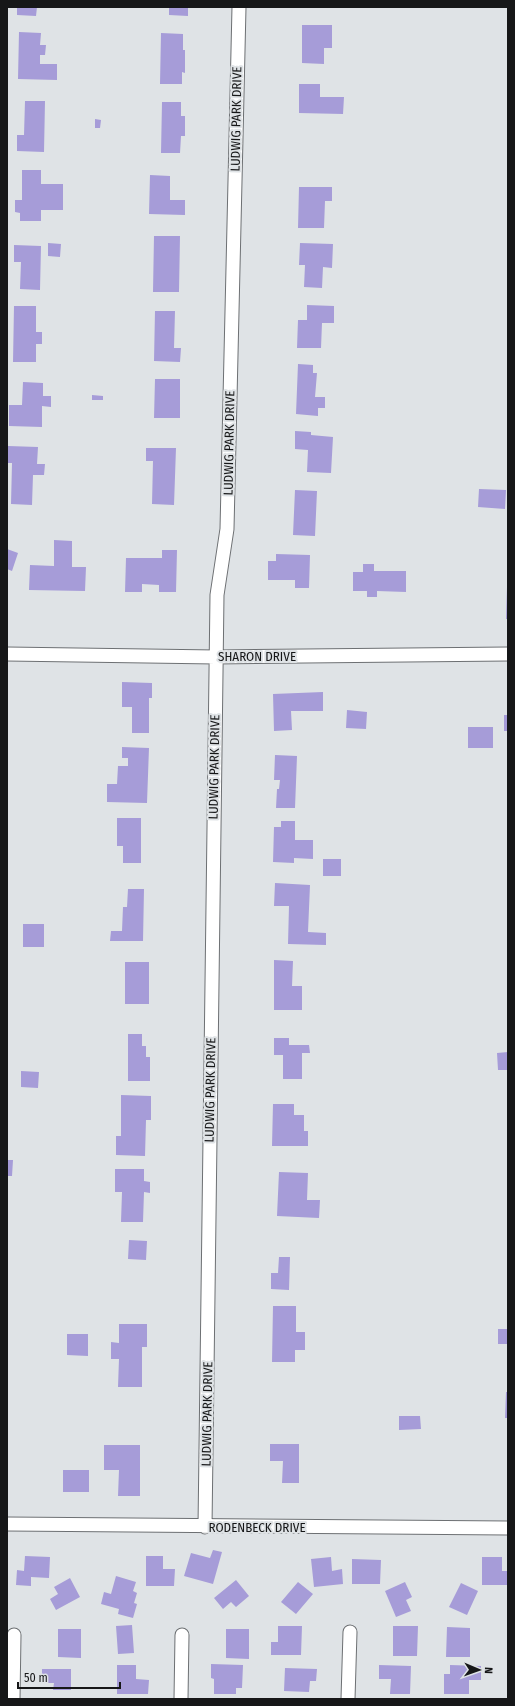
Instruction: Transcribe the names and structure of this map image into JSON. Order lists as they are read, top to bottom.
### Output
{
  "streets": {
    "street": ["LUDWIG PARK DRIVE", "SHARON DRIVE", "RODENBECK DRIVE"]
  },
  "crossings": [
    ["LUDWIG PARK DRIVE", "SHARON DRIVE"],
    ["LUDWIG PARK DRIVE", "RODENBECK DRIVE"]
  ],
  "scale_bar": "50 m",
  "north": "right"
}
